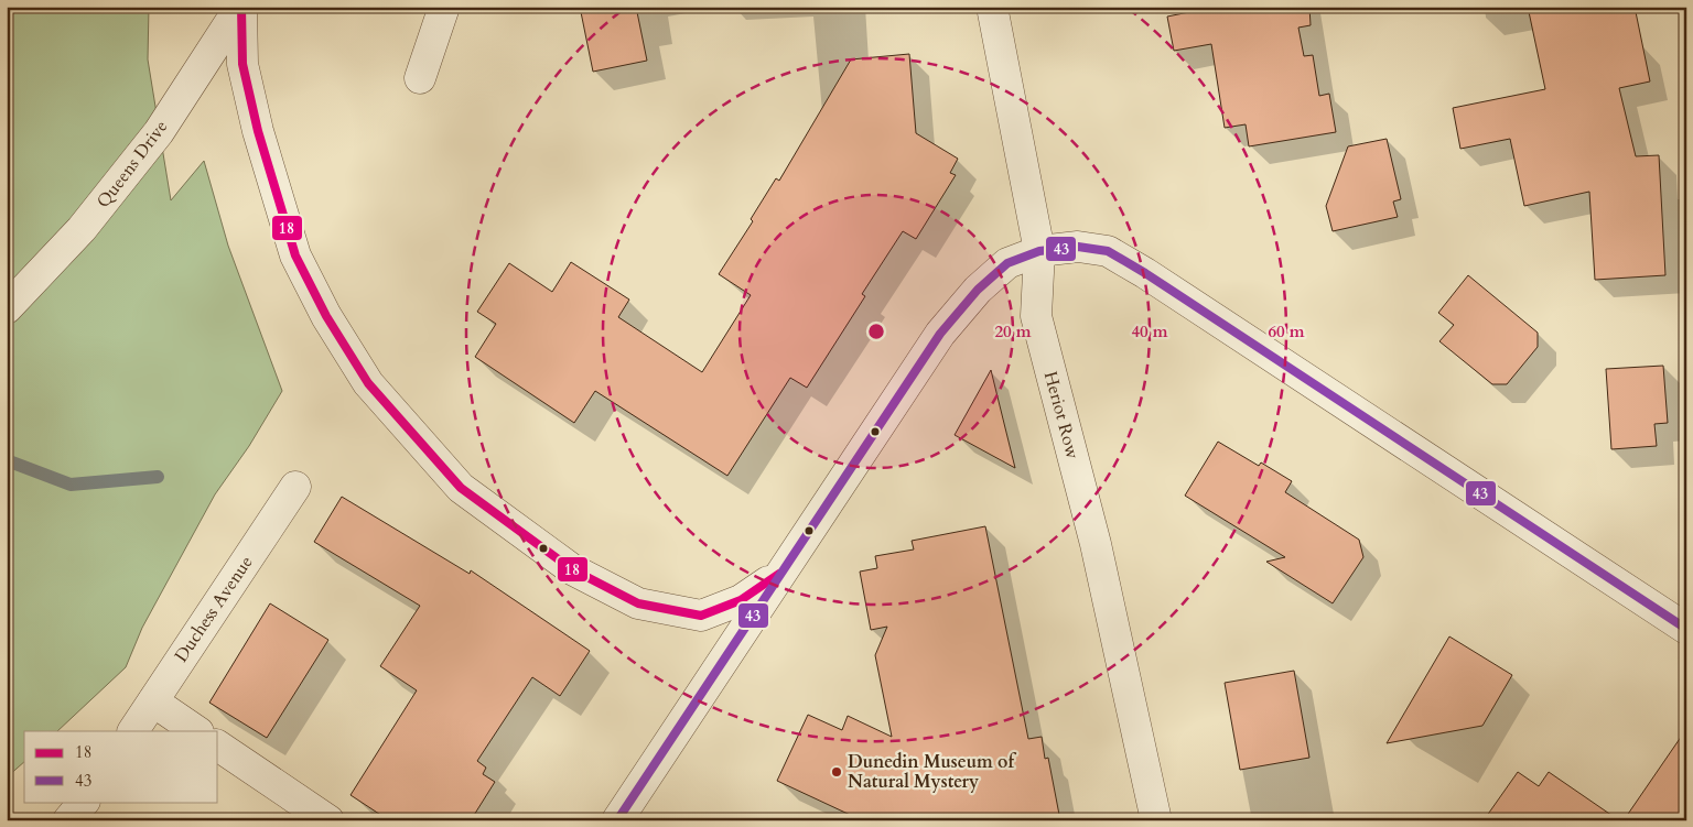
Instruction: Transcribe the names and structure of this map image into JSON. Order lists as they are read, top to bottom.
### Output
{
  "streets": {
    "street": ["Queens Drive", "Heriot Row", "Duchess Avenue"]
  },
  "places": ["Dunedin Museum of Natural Mystery"],
  "lines": ["transit line 18", "transit line 43"],
  "legend": ["18", "43"],
  "rings": ["20 m", "40 m", "60 m"]
}
